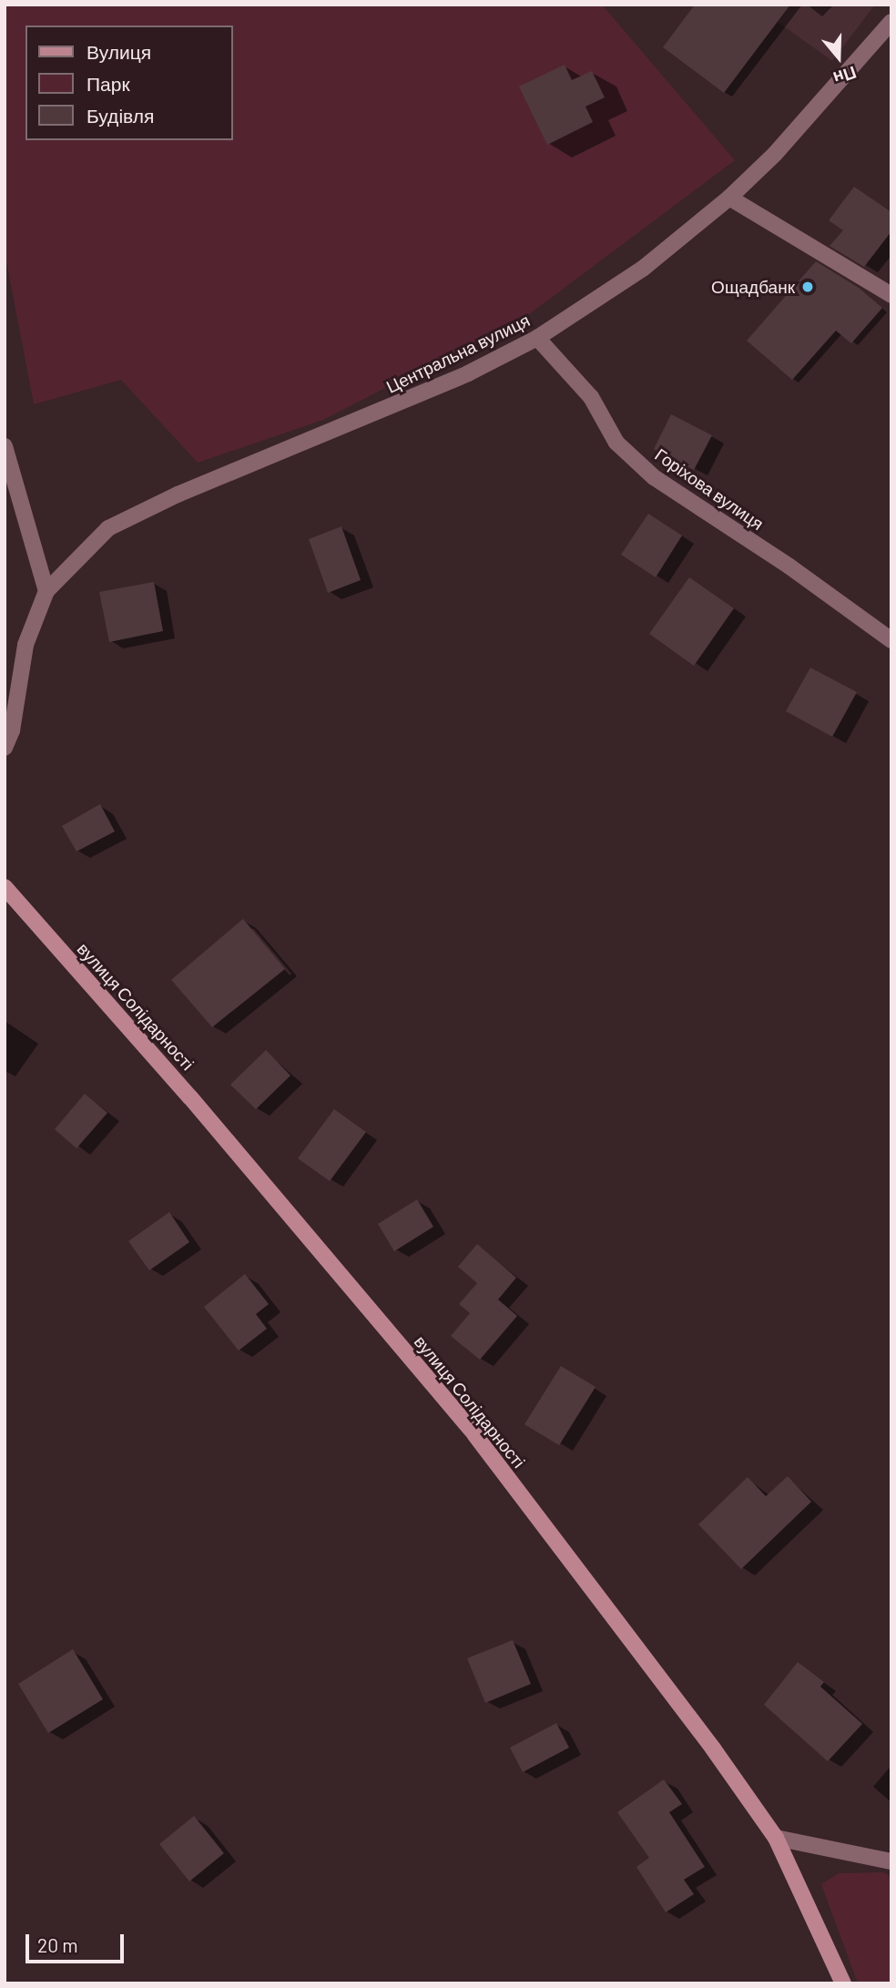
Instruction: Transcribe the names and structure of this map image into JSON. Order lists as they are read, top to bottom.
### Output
{
  "streets": {
    "main road": ["вулиця Солідарності"],
    "street": ["Центральна вулиця", "Горіхова вулиця"]
  },
  "crossings": [
    ["Центральна вулиця", "Горіхова вулиця"]
  ],
  "places": ["Ощадбанк"],
  "legend": ["Вулиця", "Парк", "Будівля"],
  "scale_bar": "20 m",
  "north": "bottom"
}
